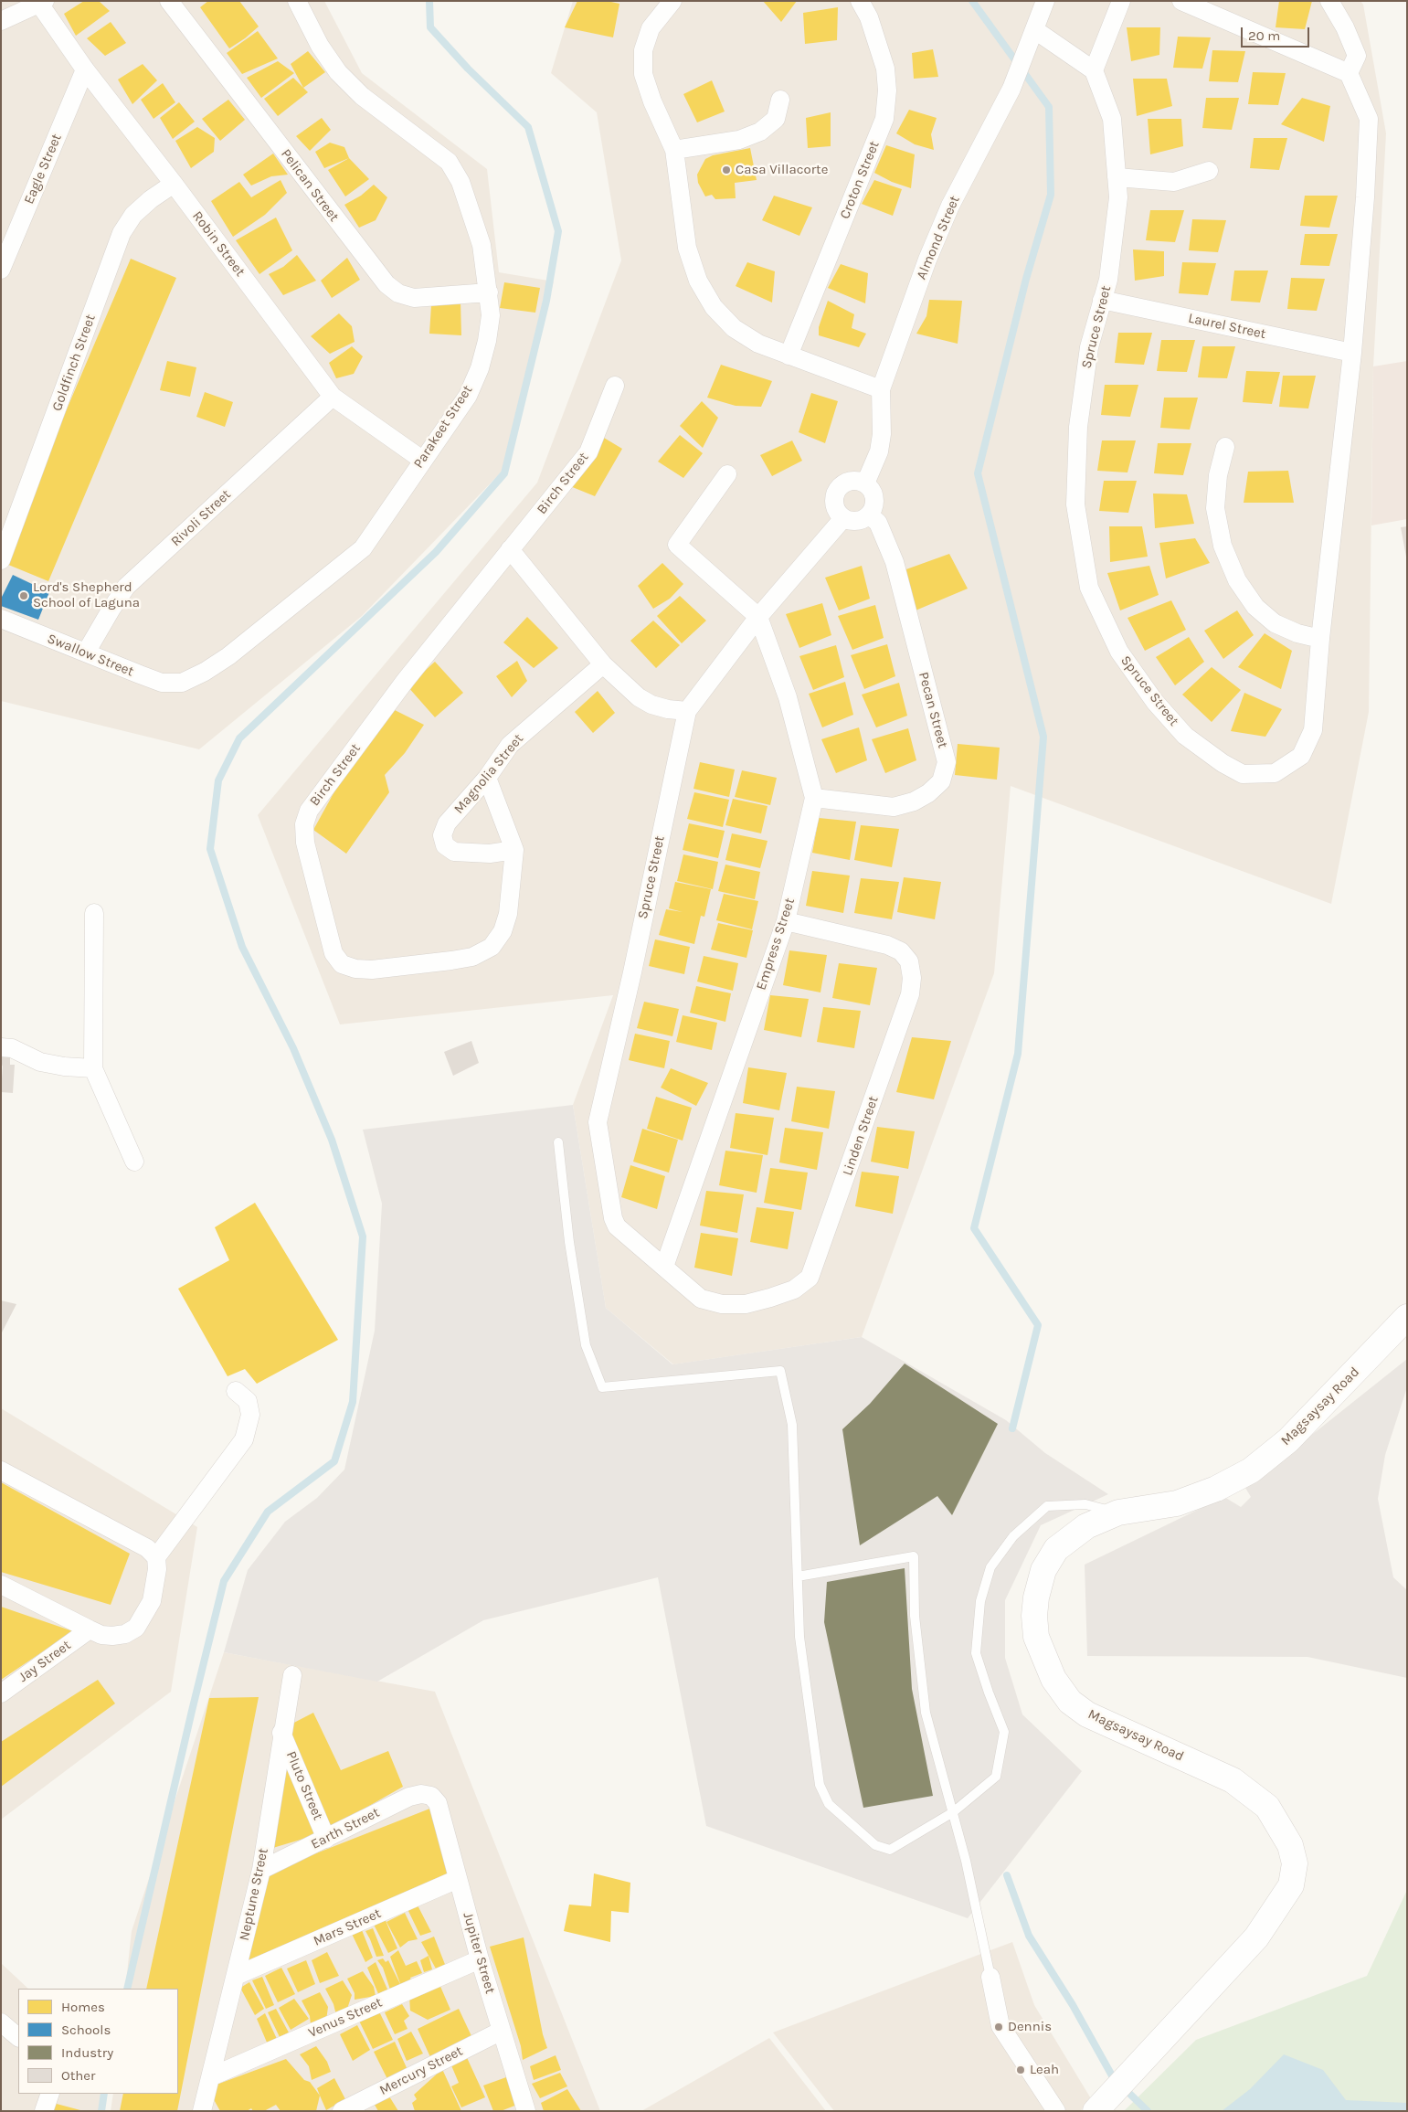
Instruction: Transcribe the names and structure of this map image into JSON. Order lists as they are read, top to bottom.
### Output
{
  "streets": {
    "main road": ["Magsaysay Road"],
    "street": [
      "Eagle Street",
      "Croton Street",
      "Pelican Street",
      "Almond Street",
      "Robin Street",
      "Laurel Street",
      "Spruce Street",
      "Goldfinch Street",
      "Parakeet Street",
      "Birch Street",
      "Rivoli Street",
      "Swallow Street",
      "Pecan Street",
      "Magnolia Street",
      "Empress Street",
      "Linden Street",
      "Jay Street",
      "Pluto Street",
      "Earth Street",
      "Neptune Street",
      "Mars Street",
      "Jupiter Street",
      "Venus Street",
      "Mercury Street"
    ]
  },
  "crossings": [
    ["Eagle Street", "Robin Street"],
    ["Pelican Street", "Parakeet Street"],
    ["Almond Street", "Spruce Street"],
    ["Almond Street", "Pecan Street"],
    ["Robin Street", "Goldfinch Street"],
    ["Robin Street", "Parakeet Street"],
    ["Robin Street", "Rivoli Street"],
    ["Laurel Street", "Spruce Street"],
    ["Spruce Street", "Pecan Street"],
    ["Spruce Street", "Empress Street"],
    ["Spruce Street", "Linden Street"],
    ["Parakeet Street", "Swallow Street"],
    ["Birch Street", "Magnolia Street"],
    ["Rivoli Street", "Swallow Street"],
    ["Pecan Street", "Empress Street"],
    ["Empress Street", "Linden Street"],
    ["Pluto Street", "Earth Street"],
    ["Pluto Street", "Neptune Street"],
    ["Earth Street", "Neptune Street"],
    ["Earth Street", "Jupiter Street"],
    ["Neptune Street", "Mars Street"],
    ["Neptune Street", "Venus Street"],
    ["Mars Street", "Jupiter Street"],
    ["Jupiter Street", "Venus Street"],
    ["Jupiter Street", "Mercury Street"]
  ],
  "places": [
    "Casa Villacorte",
    "Lord's Shepherd School of Laguna",
    "Dennis",
    "Leah"
  ],
  "legend": [
    "Homes",
    "Schools",
    "Industry",
    "Other"
  ],
  "scale_bar": "20 m"
}
